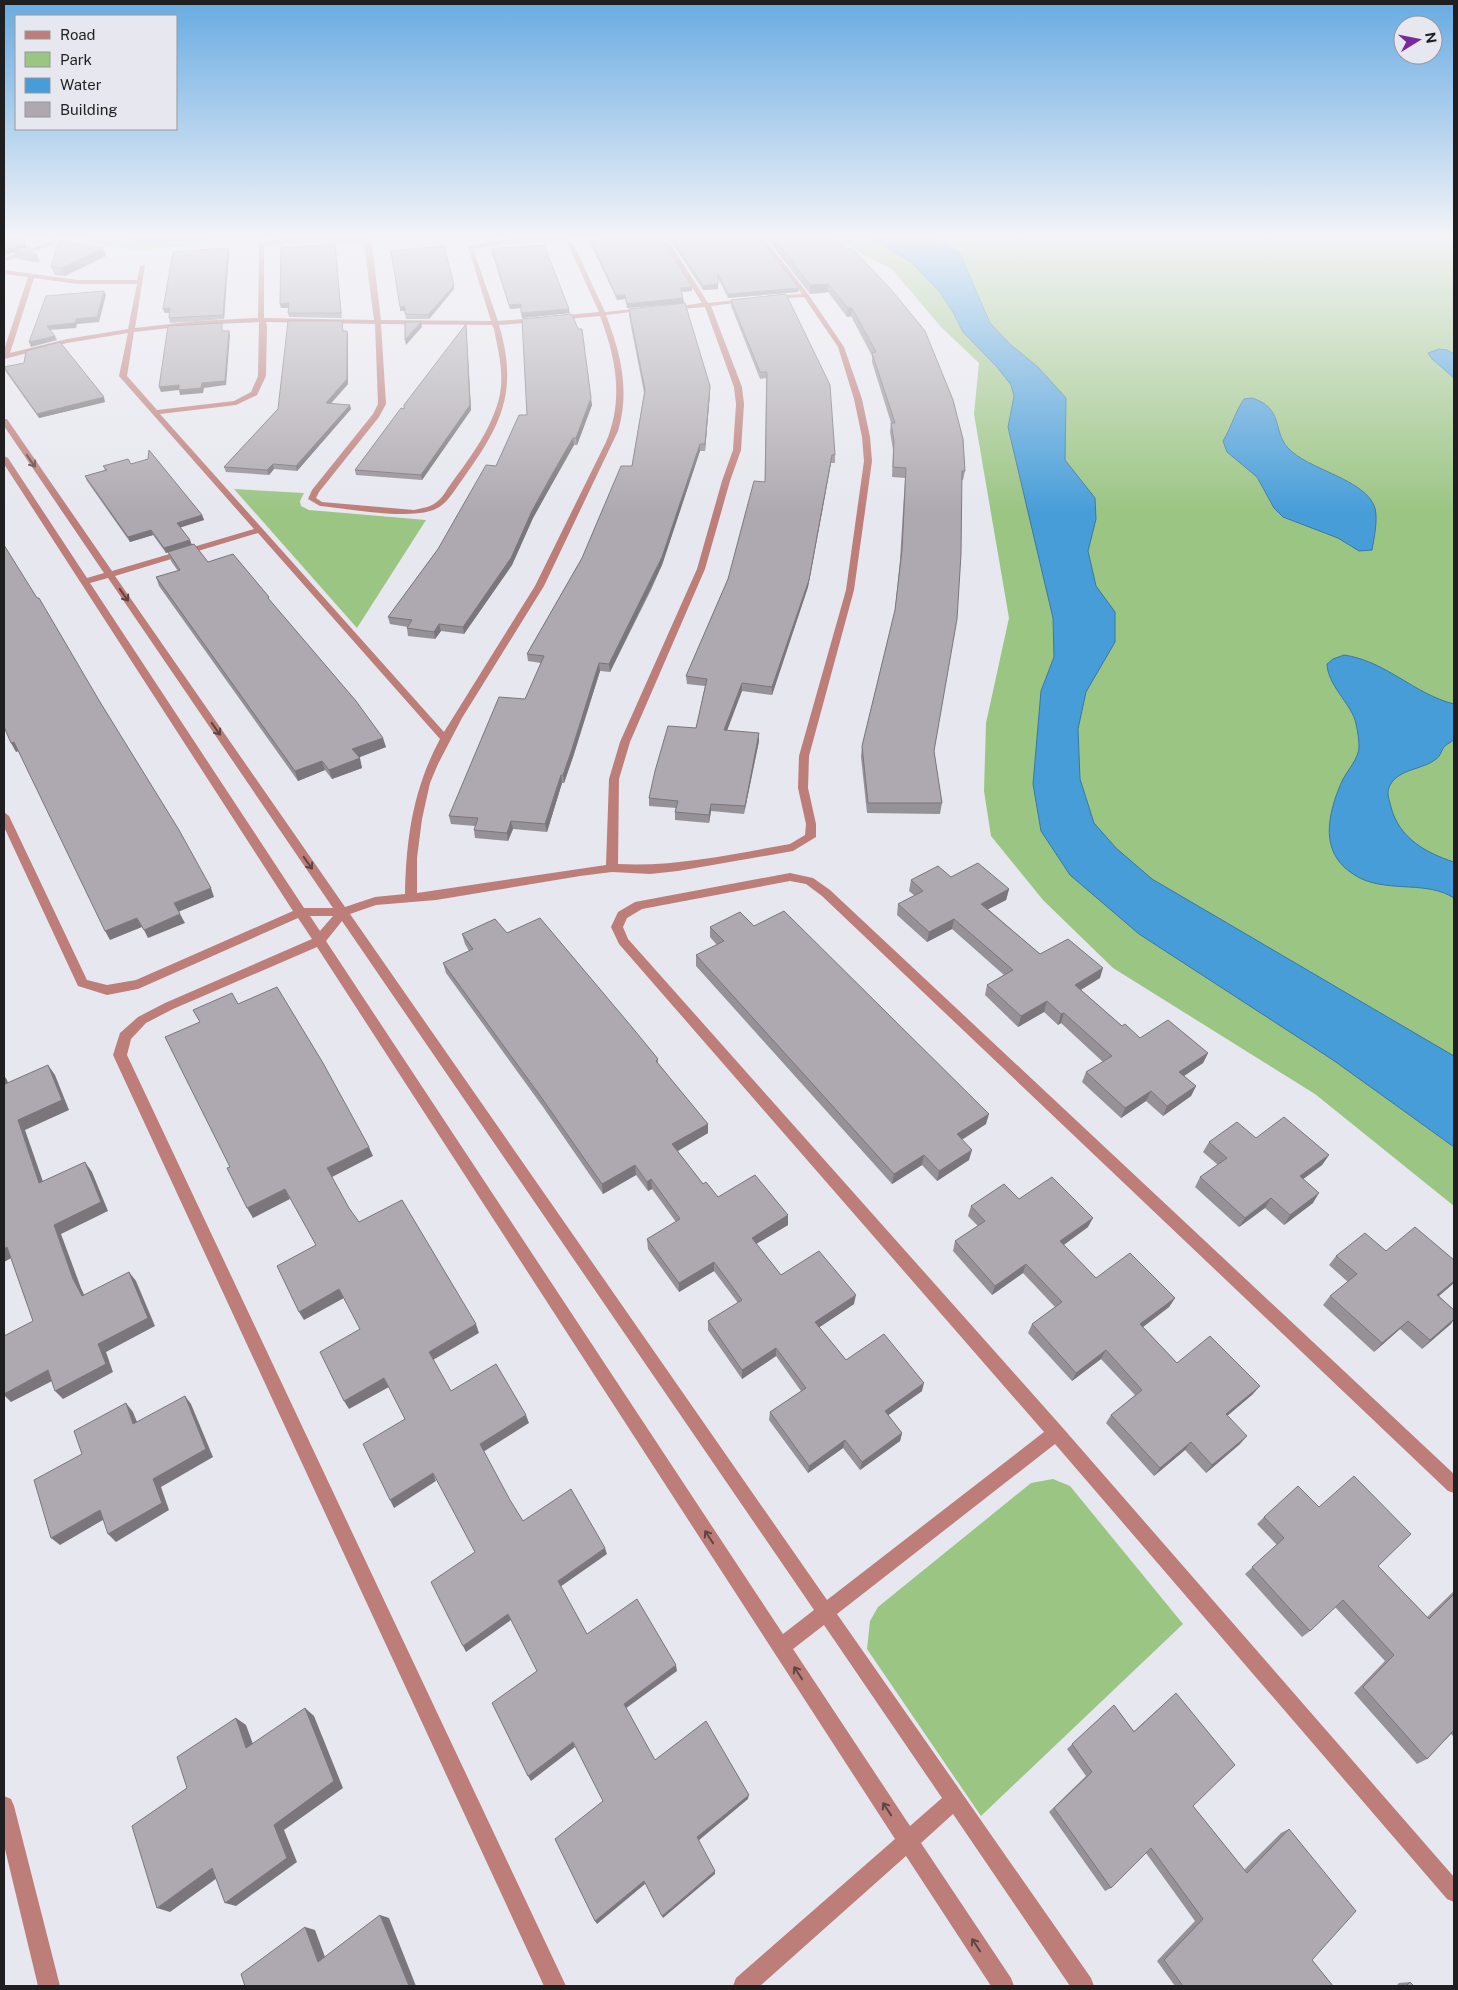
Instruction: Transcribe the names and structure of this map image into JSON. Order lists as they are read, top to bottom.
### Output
{
  "legend": [
    "Road",
    "Park",
    "Water",
    "Building"
  ],
  "north": "right"
}
